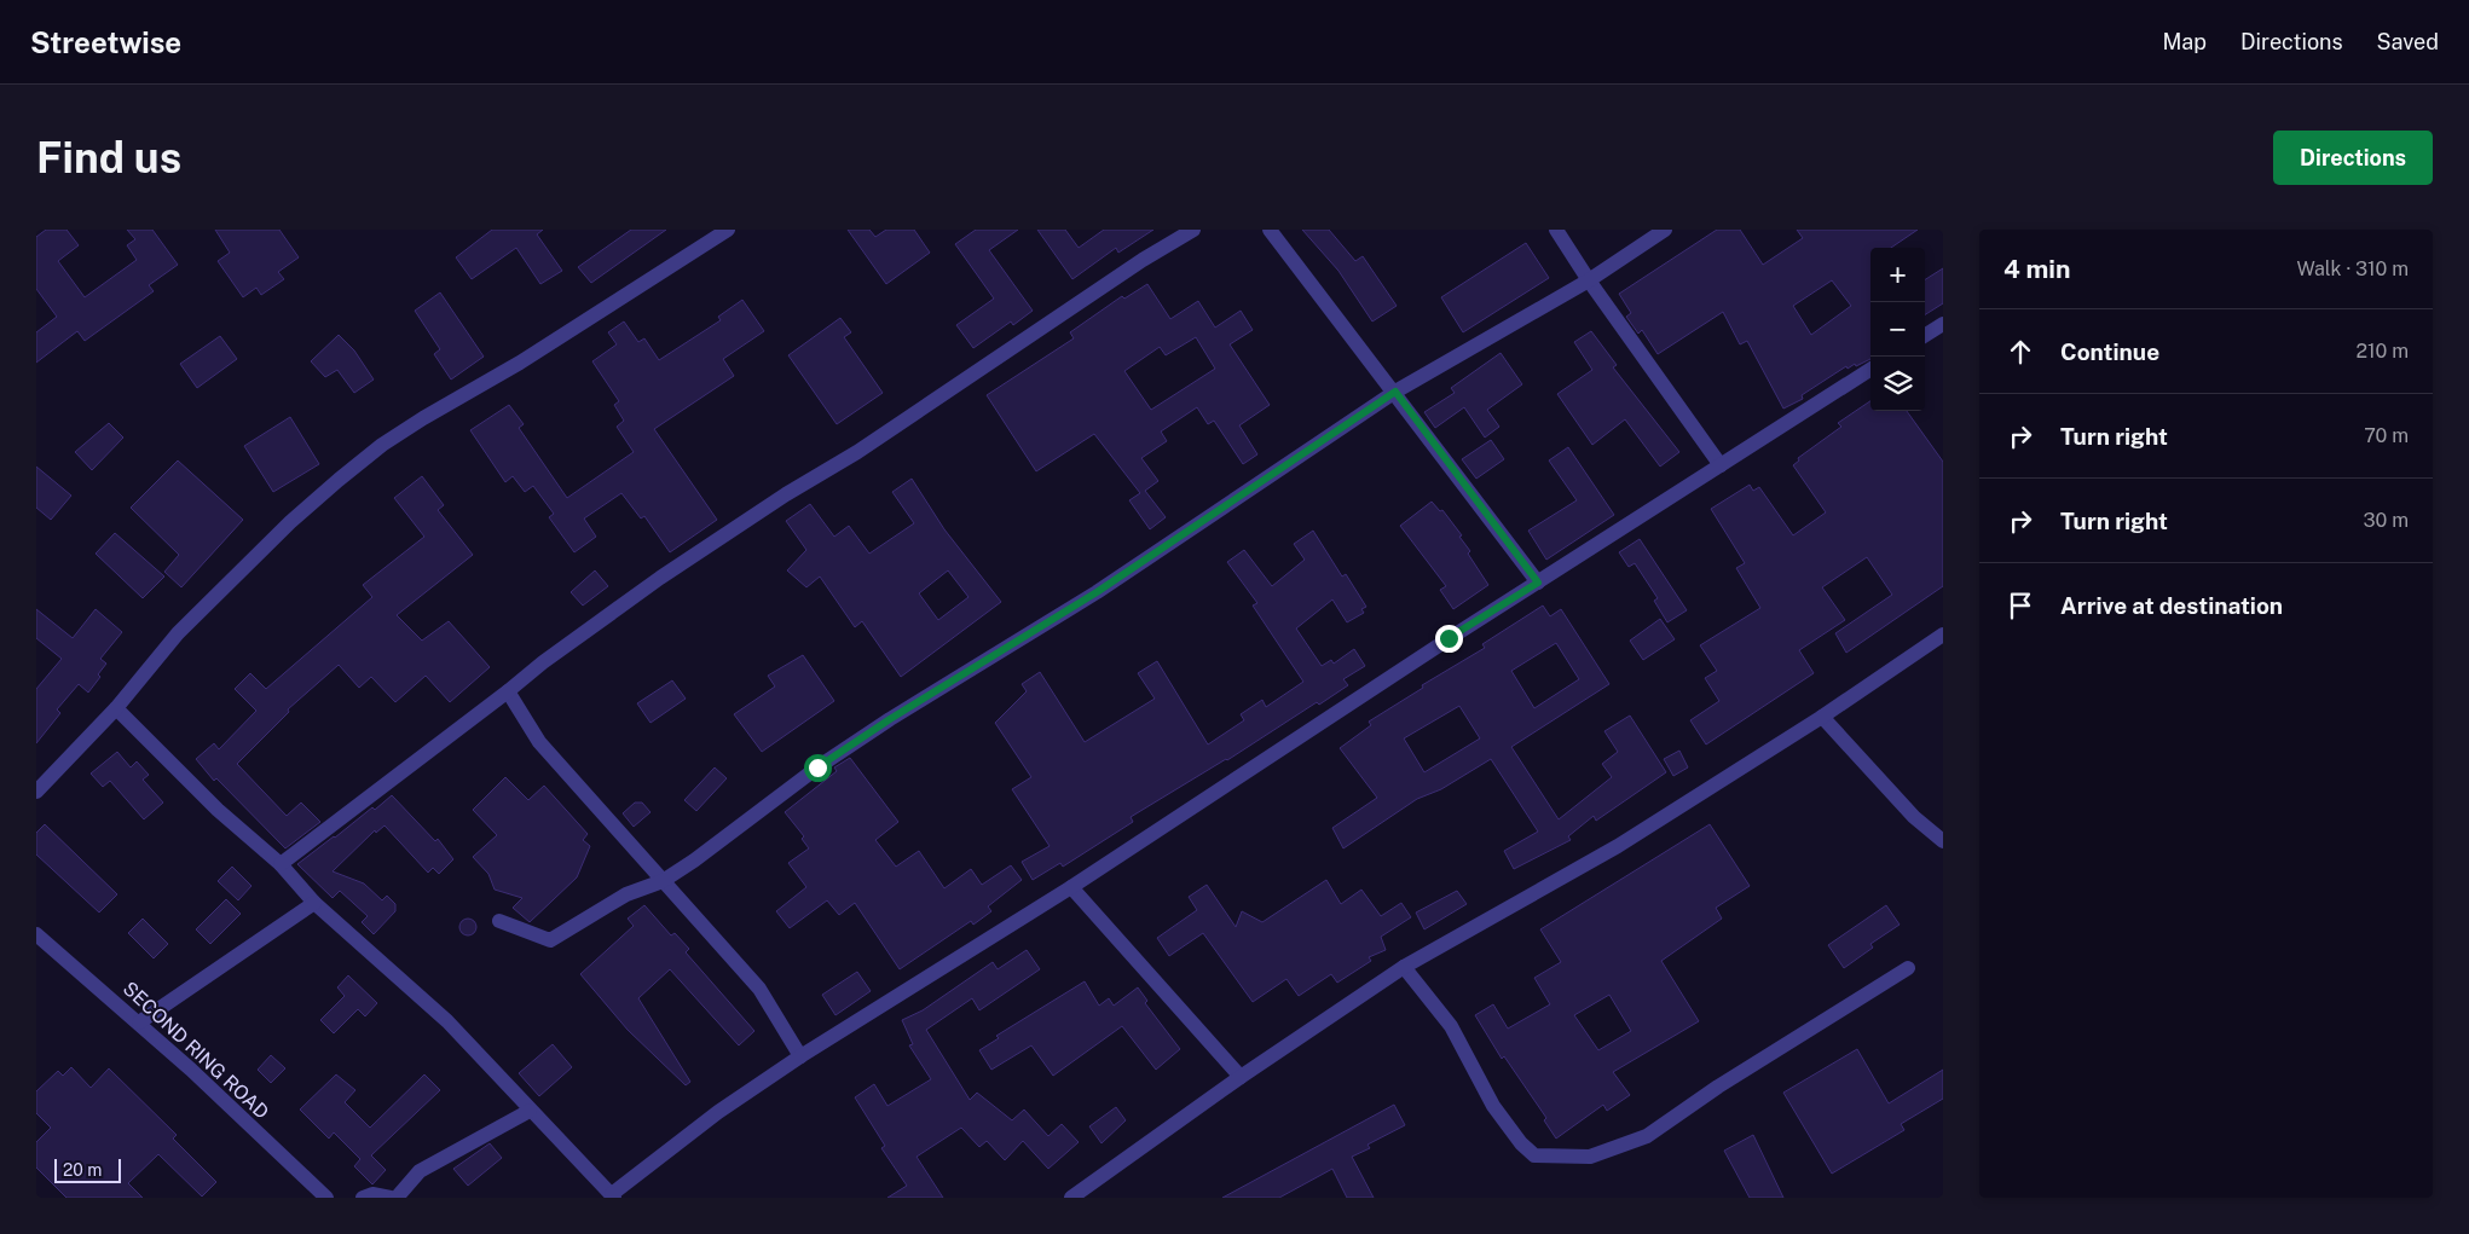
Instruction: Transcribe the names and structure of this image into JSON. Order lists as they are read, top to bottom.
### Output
{
  "streets": {
    "street": ["SECOND RING ROAD"]
  },
  "scale_bar": "20 m",
  "page": {
    "header": "Streetwise",
    "nav": ["Map", "Directions", "Saved"],
    "buttons": "Directions",
    "title": "Find us",
    "heading": ["4 min", "Walk · 310 m"],
    "map_buttons": ["+", "−"],
    "list": [
      ["Continue", "210 m"],
      ["Turn right", "70 m"],
      ["Turn right", "30 m"],
      "Arrive at destination"
    ],
    "scale": "20 m"
  }
}
